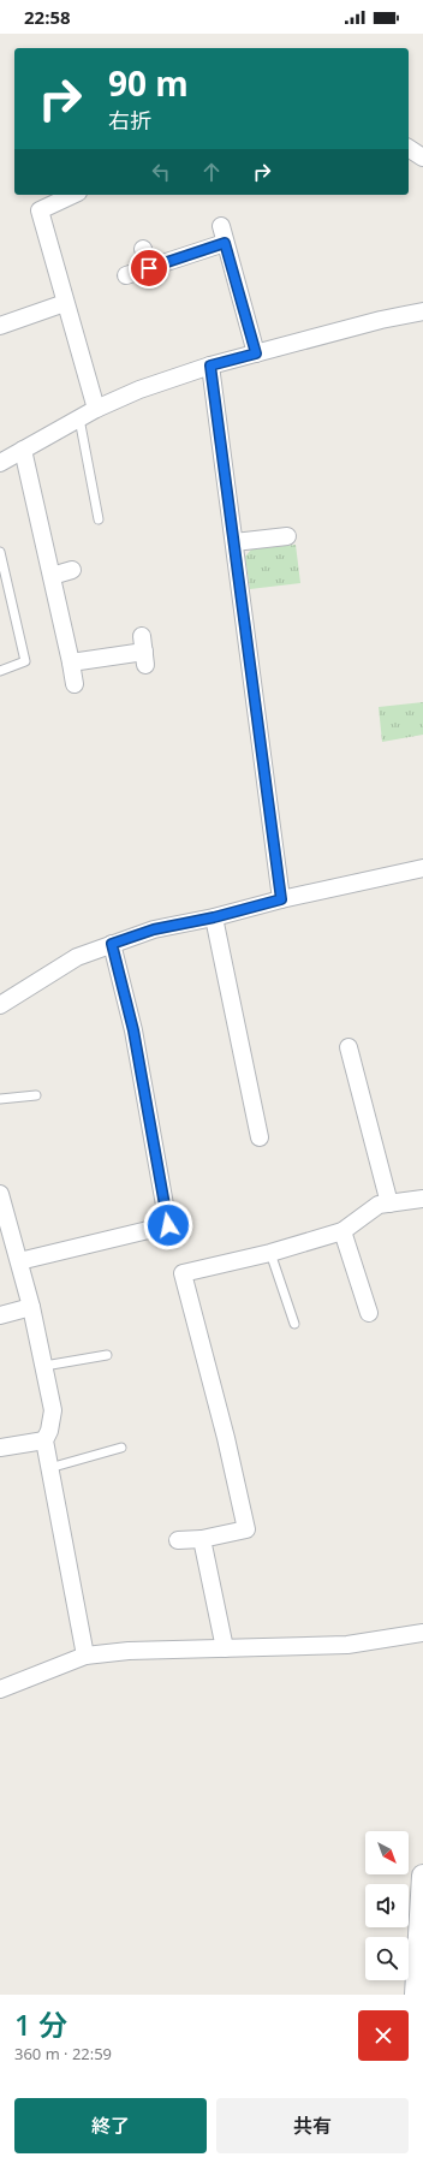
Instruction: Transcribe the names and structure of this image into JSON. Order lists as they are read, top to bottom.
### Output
{
  "north": "bottom right",
  "page": {
    "status": "22:58",
    "turn": ["90 m", "右折"],
    "heading": ["1 分", "360 m · 22:59"],
    "buttons": ["終了", "共有"]
  }
}
